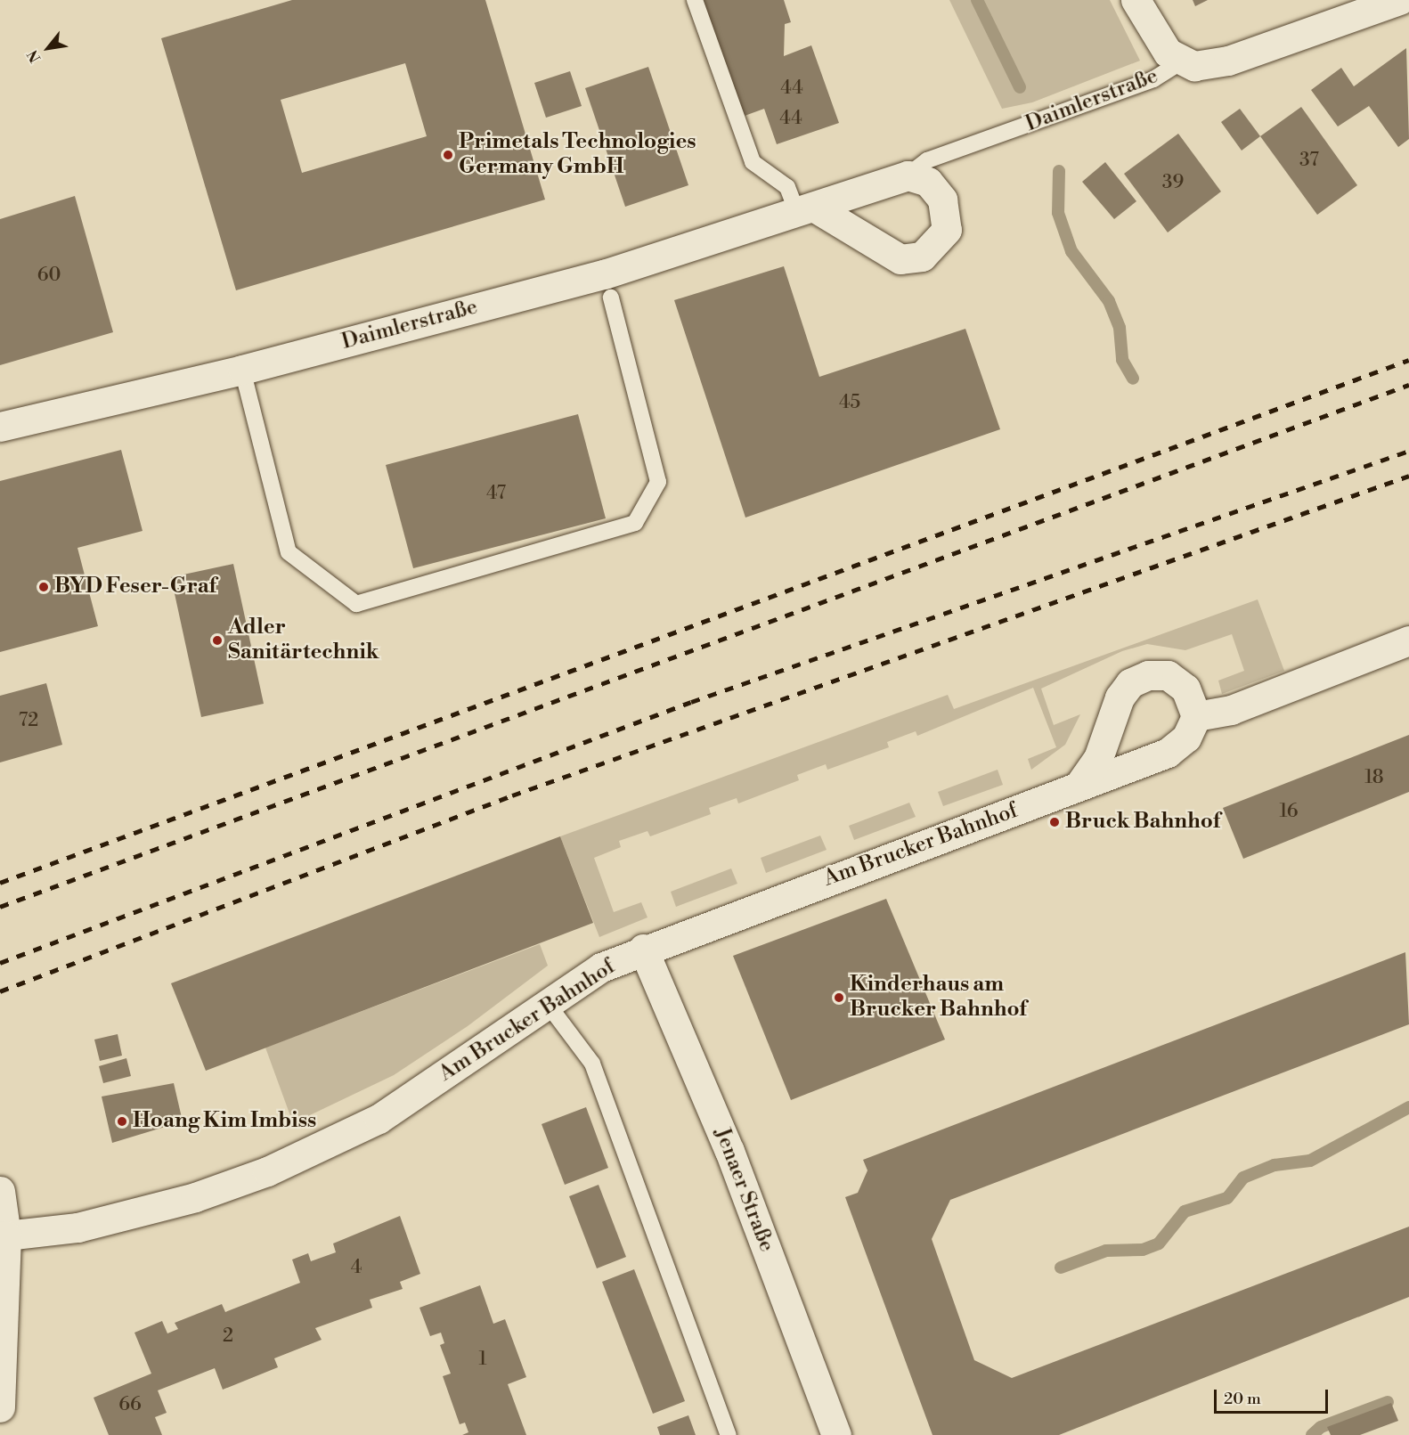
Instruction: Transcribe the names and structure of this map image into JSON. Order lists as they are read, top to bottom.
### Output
{
  "streets": {
    "street": ["Daimlerstraße", "Am Brucker Bahnhof", "Jenaer Straße"]
  },
  "crossings": [
    ["Am Brucker Bahnhof", "Jenaer Straße"]
  ],
  "places": [
    "Primetals Technologies Germany GmbH",
    "BYD Feser-Graf",
    "Adler Sanitärtechnik",
    "Bruck Bahnhof",
    "Kinderhaus am Brucker Bahnhof",
    "Hoang Kim Imbiss"
  ],
  "house_numbers": [
    "44",
    "44",
    "37",
    "39",
    "60",
    "45",
    "47",
    "72",
    "18",
    "16",
    "4",
    "2",
    "1",
    "66"
  ],
  "scale_bar": "20 m",
  "north": "bottom left"
}
